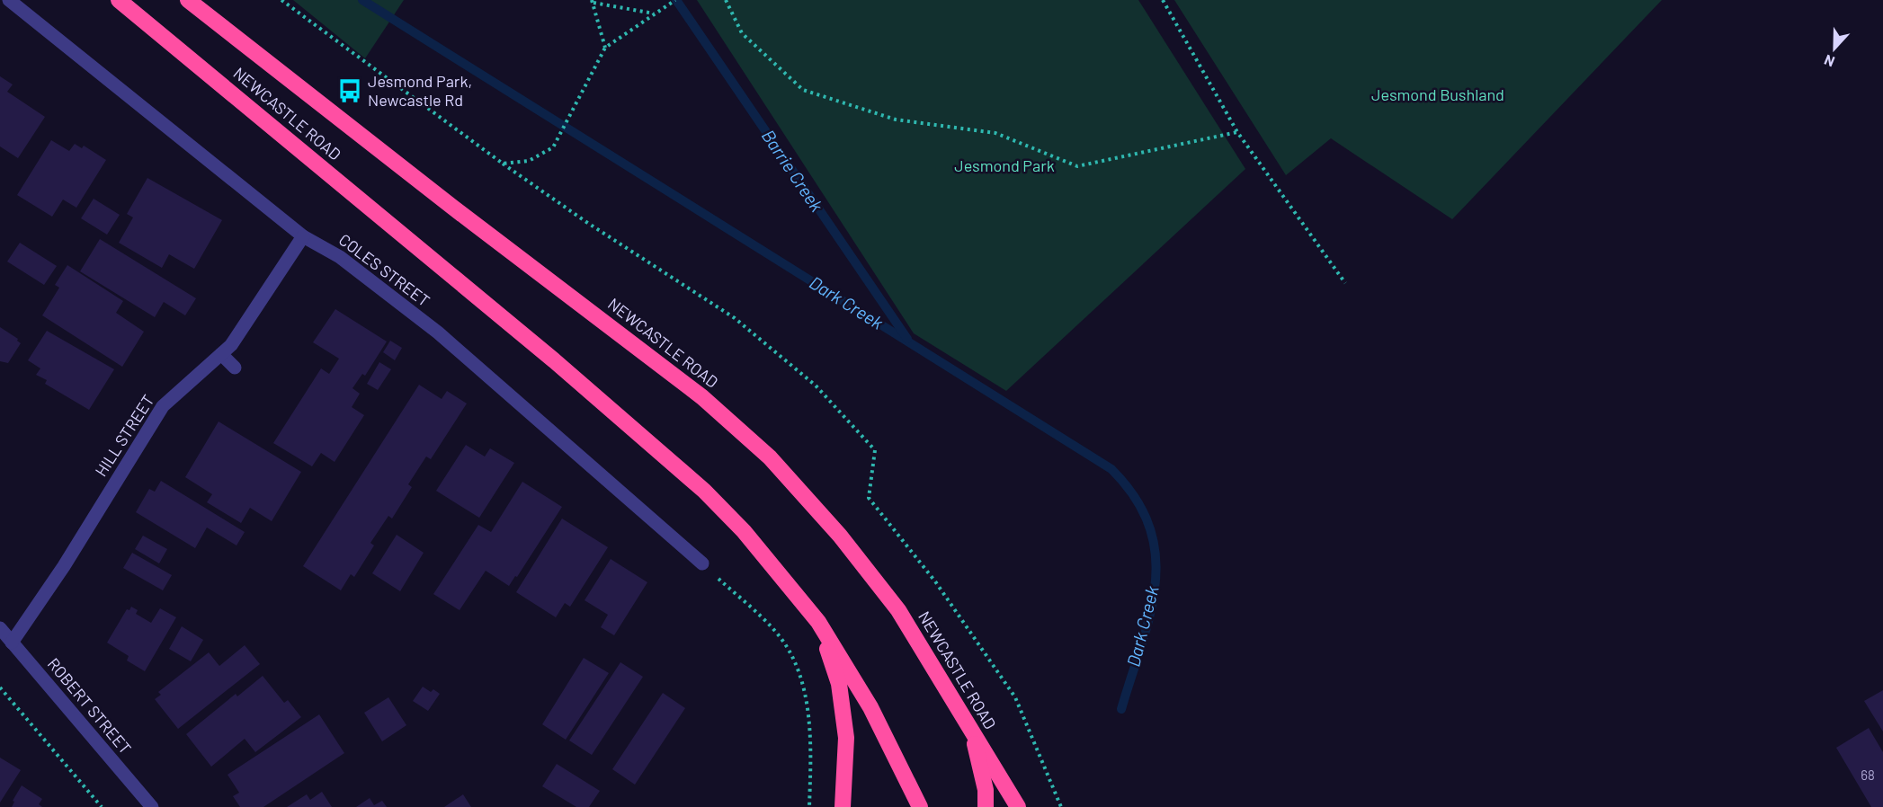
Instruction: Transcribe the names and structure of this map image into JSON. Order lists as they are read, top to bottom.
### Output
{
  "streets": {
    "highway": ["NEWCASTLE ROAD"],
    "street": ["COLES STREET", "HILL STREET", "ROBERT STREET"]
  },
  "crossings": [
    ["COLES STREET", "HILL STREET"],
    ["HILL STREET", "ROBERT STREET"]
  ],
  "water": ["Barrie Creek", "Dark Creek"],
  "parks": ["Jesmond Bushland", "Jesmond Park"],
  "places": {
    "bus stop": ["Jesmond Park, Newcastle Rd"]
  },
  "house_numbers": ["68"],
  "north": "bottom"
}
